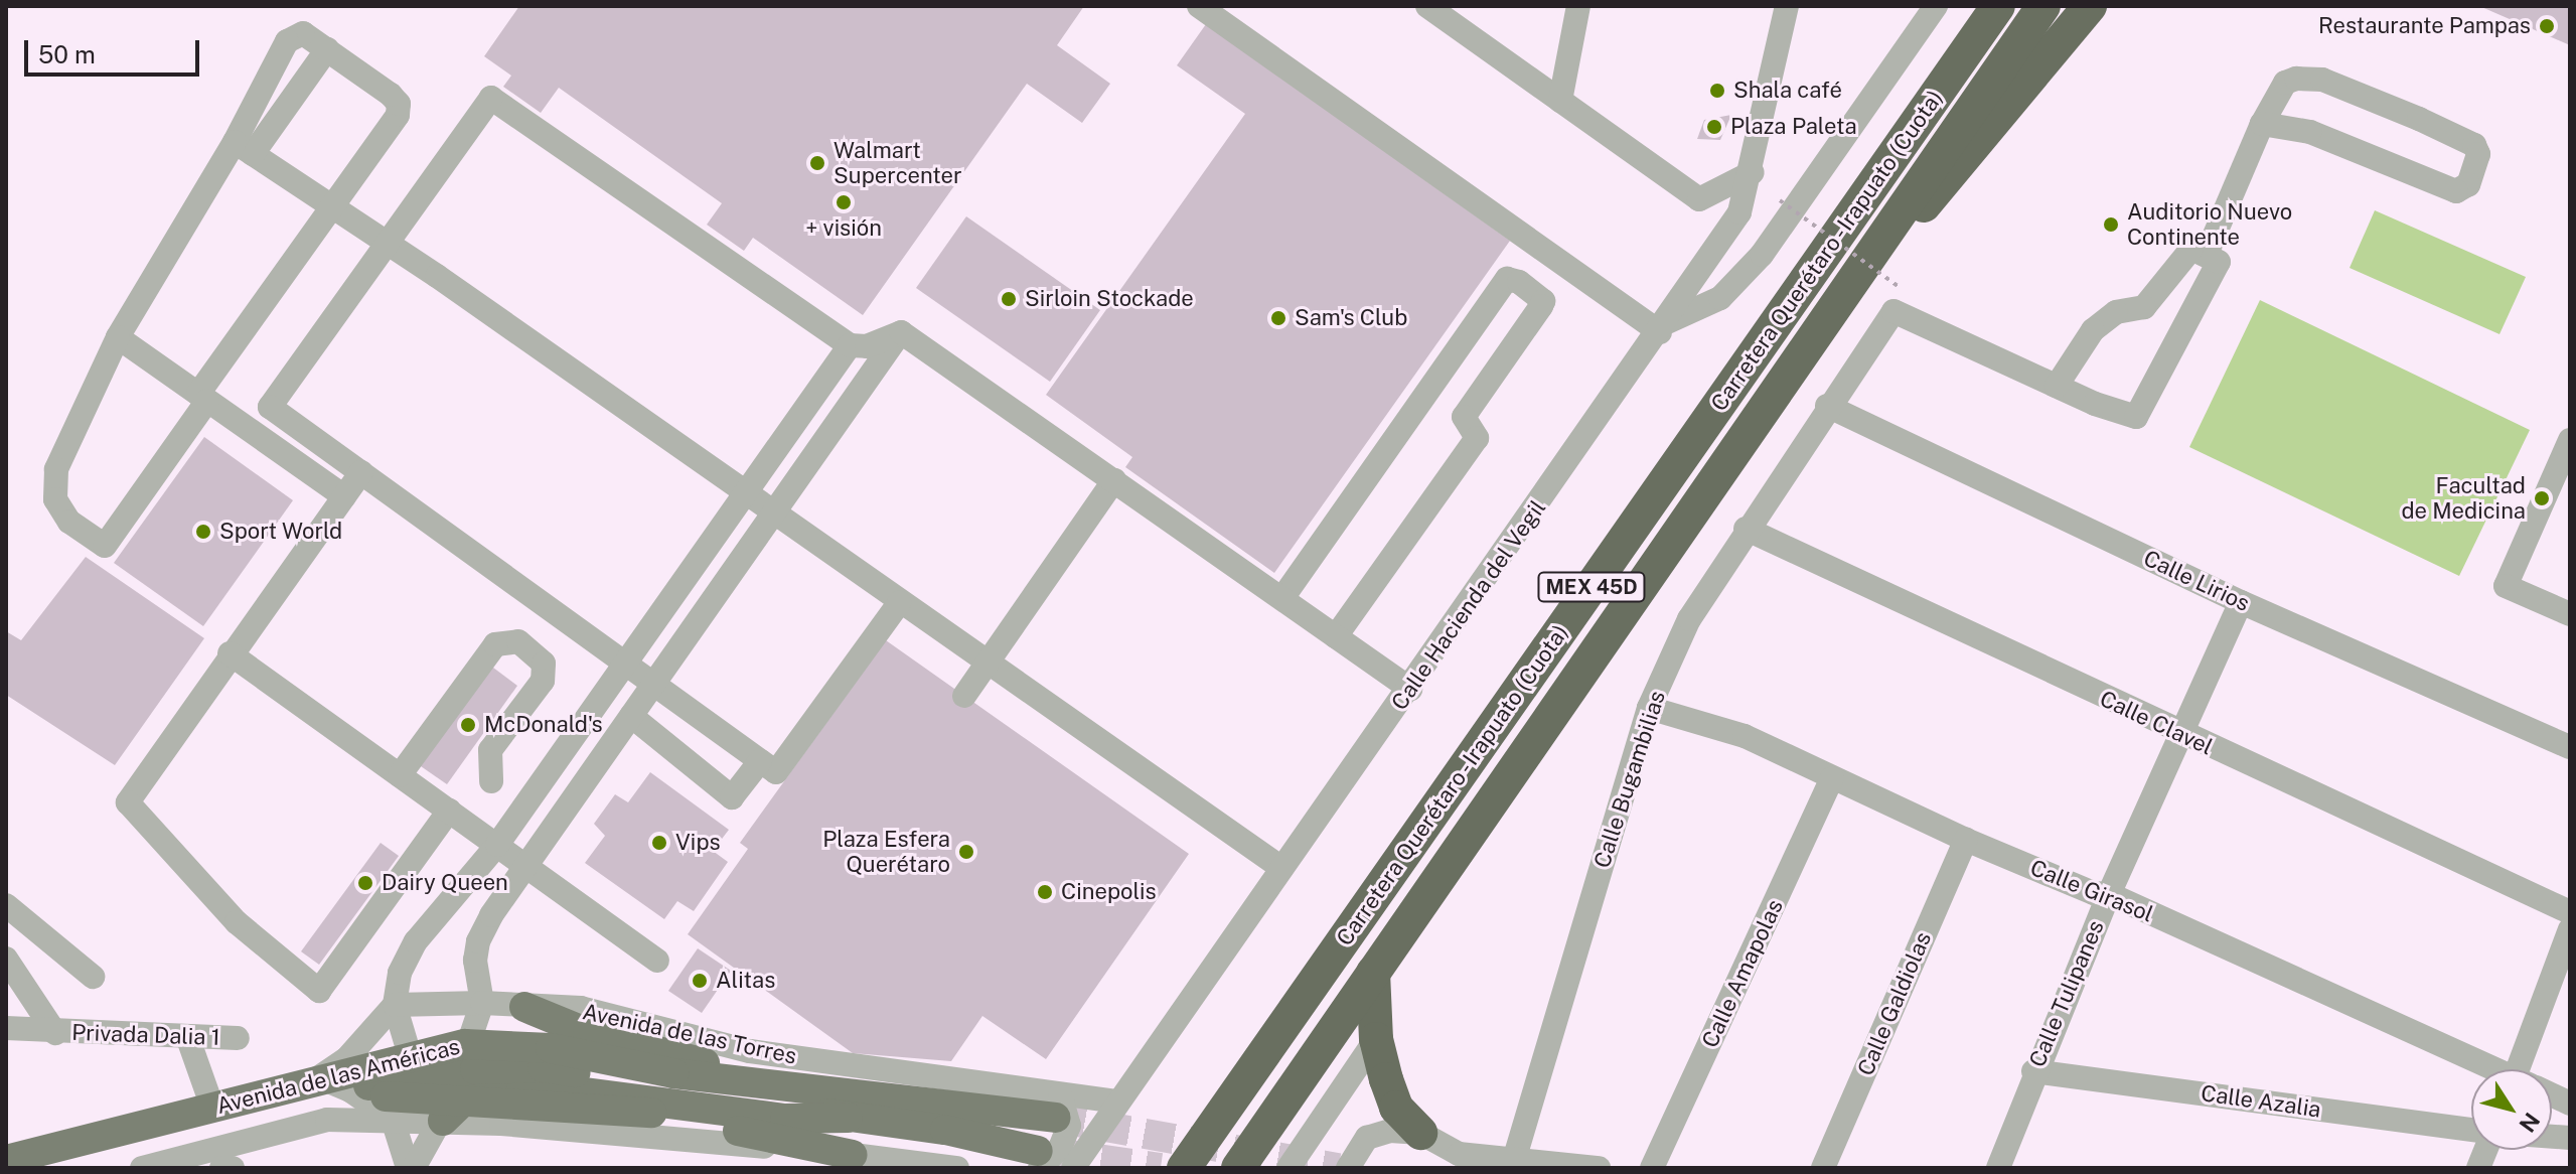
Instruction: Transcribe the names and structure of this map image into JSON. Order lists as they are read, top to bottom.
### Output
{
  "streets": {
    "highway": ["Carretera Querétaro - Irapuato (Cuota)", "MEX 45D"],
    "main road": ["Avenida de las Torres", "Avenida de las Américas"],
    "street": [
      "Calle Lirios",
      "Calle Hacienda del Vegil",
      "Calle Clavel",
      "Calle Bugambilias",
      "Calle Girasol",
      "Calle Amapolas",
      "Calle Tulipanes",
      "Calle Galdiolas",
      "Privada Dalia 1",
      "Calle Azalia"
    ]
  },
  "crossings": [
    ["Calle Lirios", "Calle Bugambilias"],
    ["Calle Lirios", "Calle Tulipanes"],
    ["Calle Hacienda del Vegil", "Avenida de las Torres"],
    ["Calle Clavel", "Calle Bugambilias"],
    ["Calle Clavel", "Calle Tulipanes"],
    ["Calle Bugambilias", "Calle Girasol"],
    ["Calle Girasol", "Calle Amapolas"],
    ["Calle Girasol", "Calle Tulipanes"],
    ["Calle Girasol", "Calle Galdiolas"],
    ["Calle Tulipanes", "Calle Azalia"],
    ["Avenida de las Torres", "Avenida de las Américas"]
  ],
  "places": [
    "Restaurante Pampas",
    "Shala café",
    "Plaza Paleta",
    "Walmart Supercenter",
    "+ visión",
    "Auditorio Nuevo Continente",
    "Sirloin Stockade",
    "Sam's Club",
    "Facultad de Medicina",
    "Sport World",
    "McDonald's",
    "Vips",
    "Plaza Esfera Querétaro",
    "Dairy Queen",
    "Cinepolis",
    "Alitas"
  ],
  "scale_bar": "50 m",
  "north": "bottom right"
}
